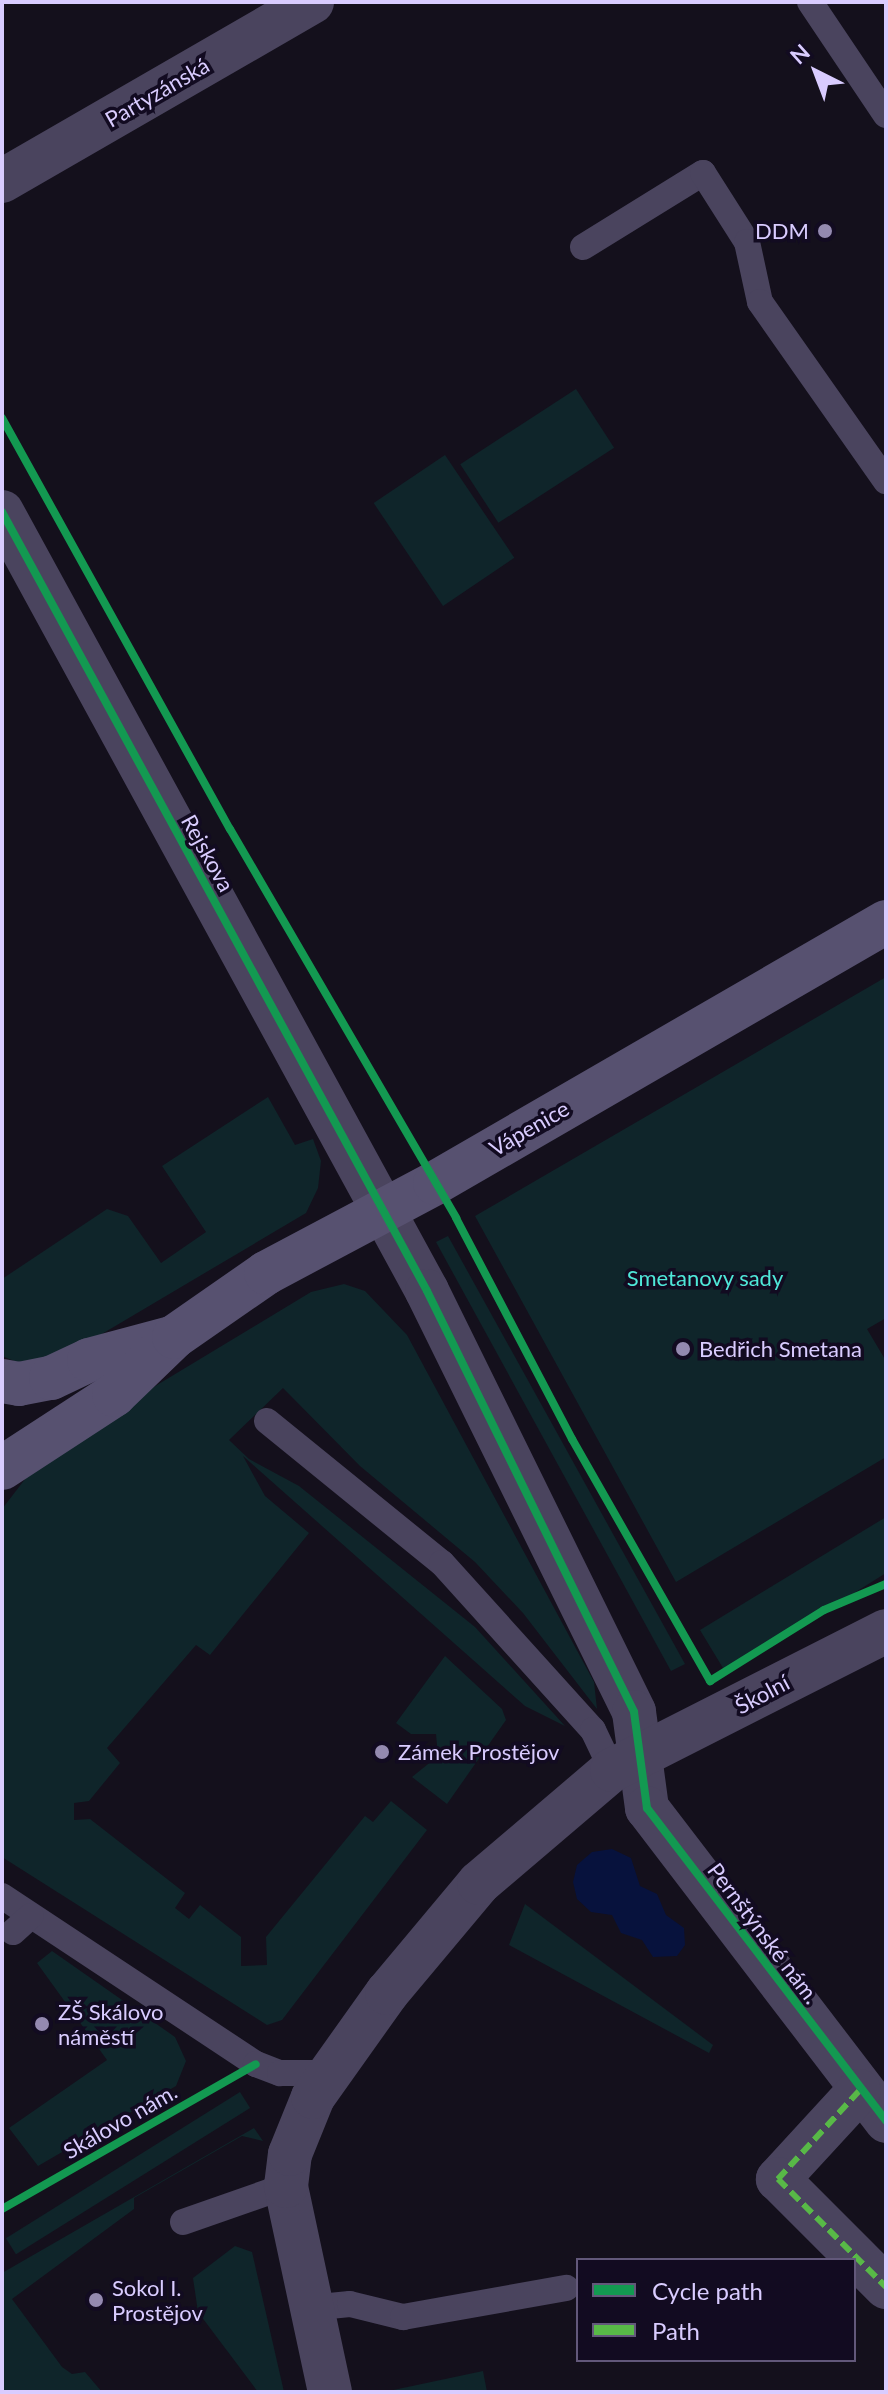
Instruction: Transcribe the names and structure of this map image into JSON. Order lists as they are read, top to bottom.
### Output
{
  "streets": {
    "main road": ["Vápenice"],
    "street": [
      "Partyzánská",
      "Rejskova",
      "Školní",
      "Pernštýnské nám."
    ],
    "cycle path": ["Skálovo nám."]
  },
  "crossings": [
    ["Rejskova", "Vápenice"],
    ["Rejskova", "Školní"],
    ["Rejskova", "Pernštýnské nám."],
    ["Školní", "Pernštýnské nám."]
  ],
  "parks": ["Smetanovy sady"],
  "places": [
    "DDM",
    "Bedřich Smetana",
    "Zámek Prostějov",
    "ZŠ Skálovo náměstí",
    "Sokol I. Prostějov"
  ],
  "legend": ["Cycle path", "Path"],
  "north": "top left"
}
